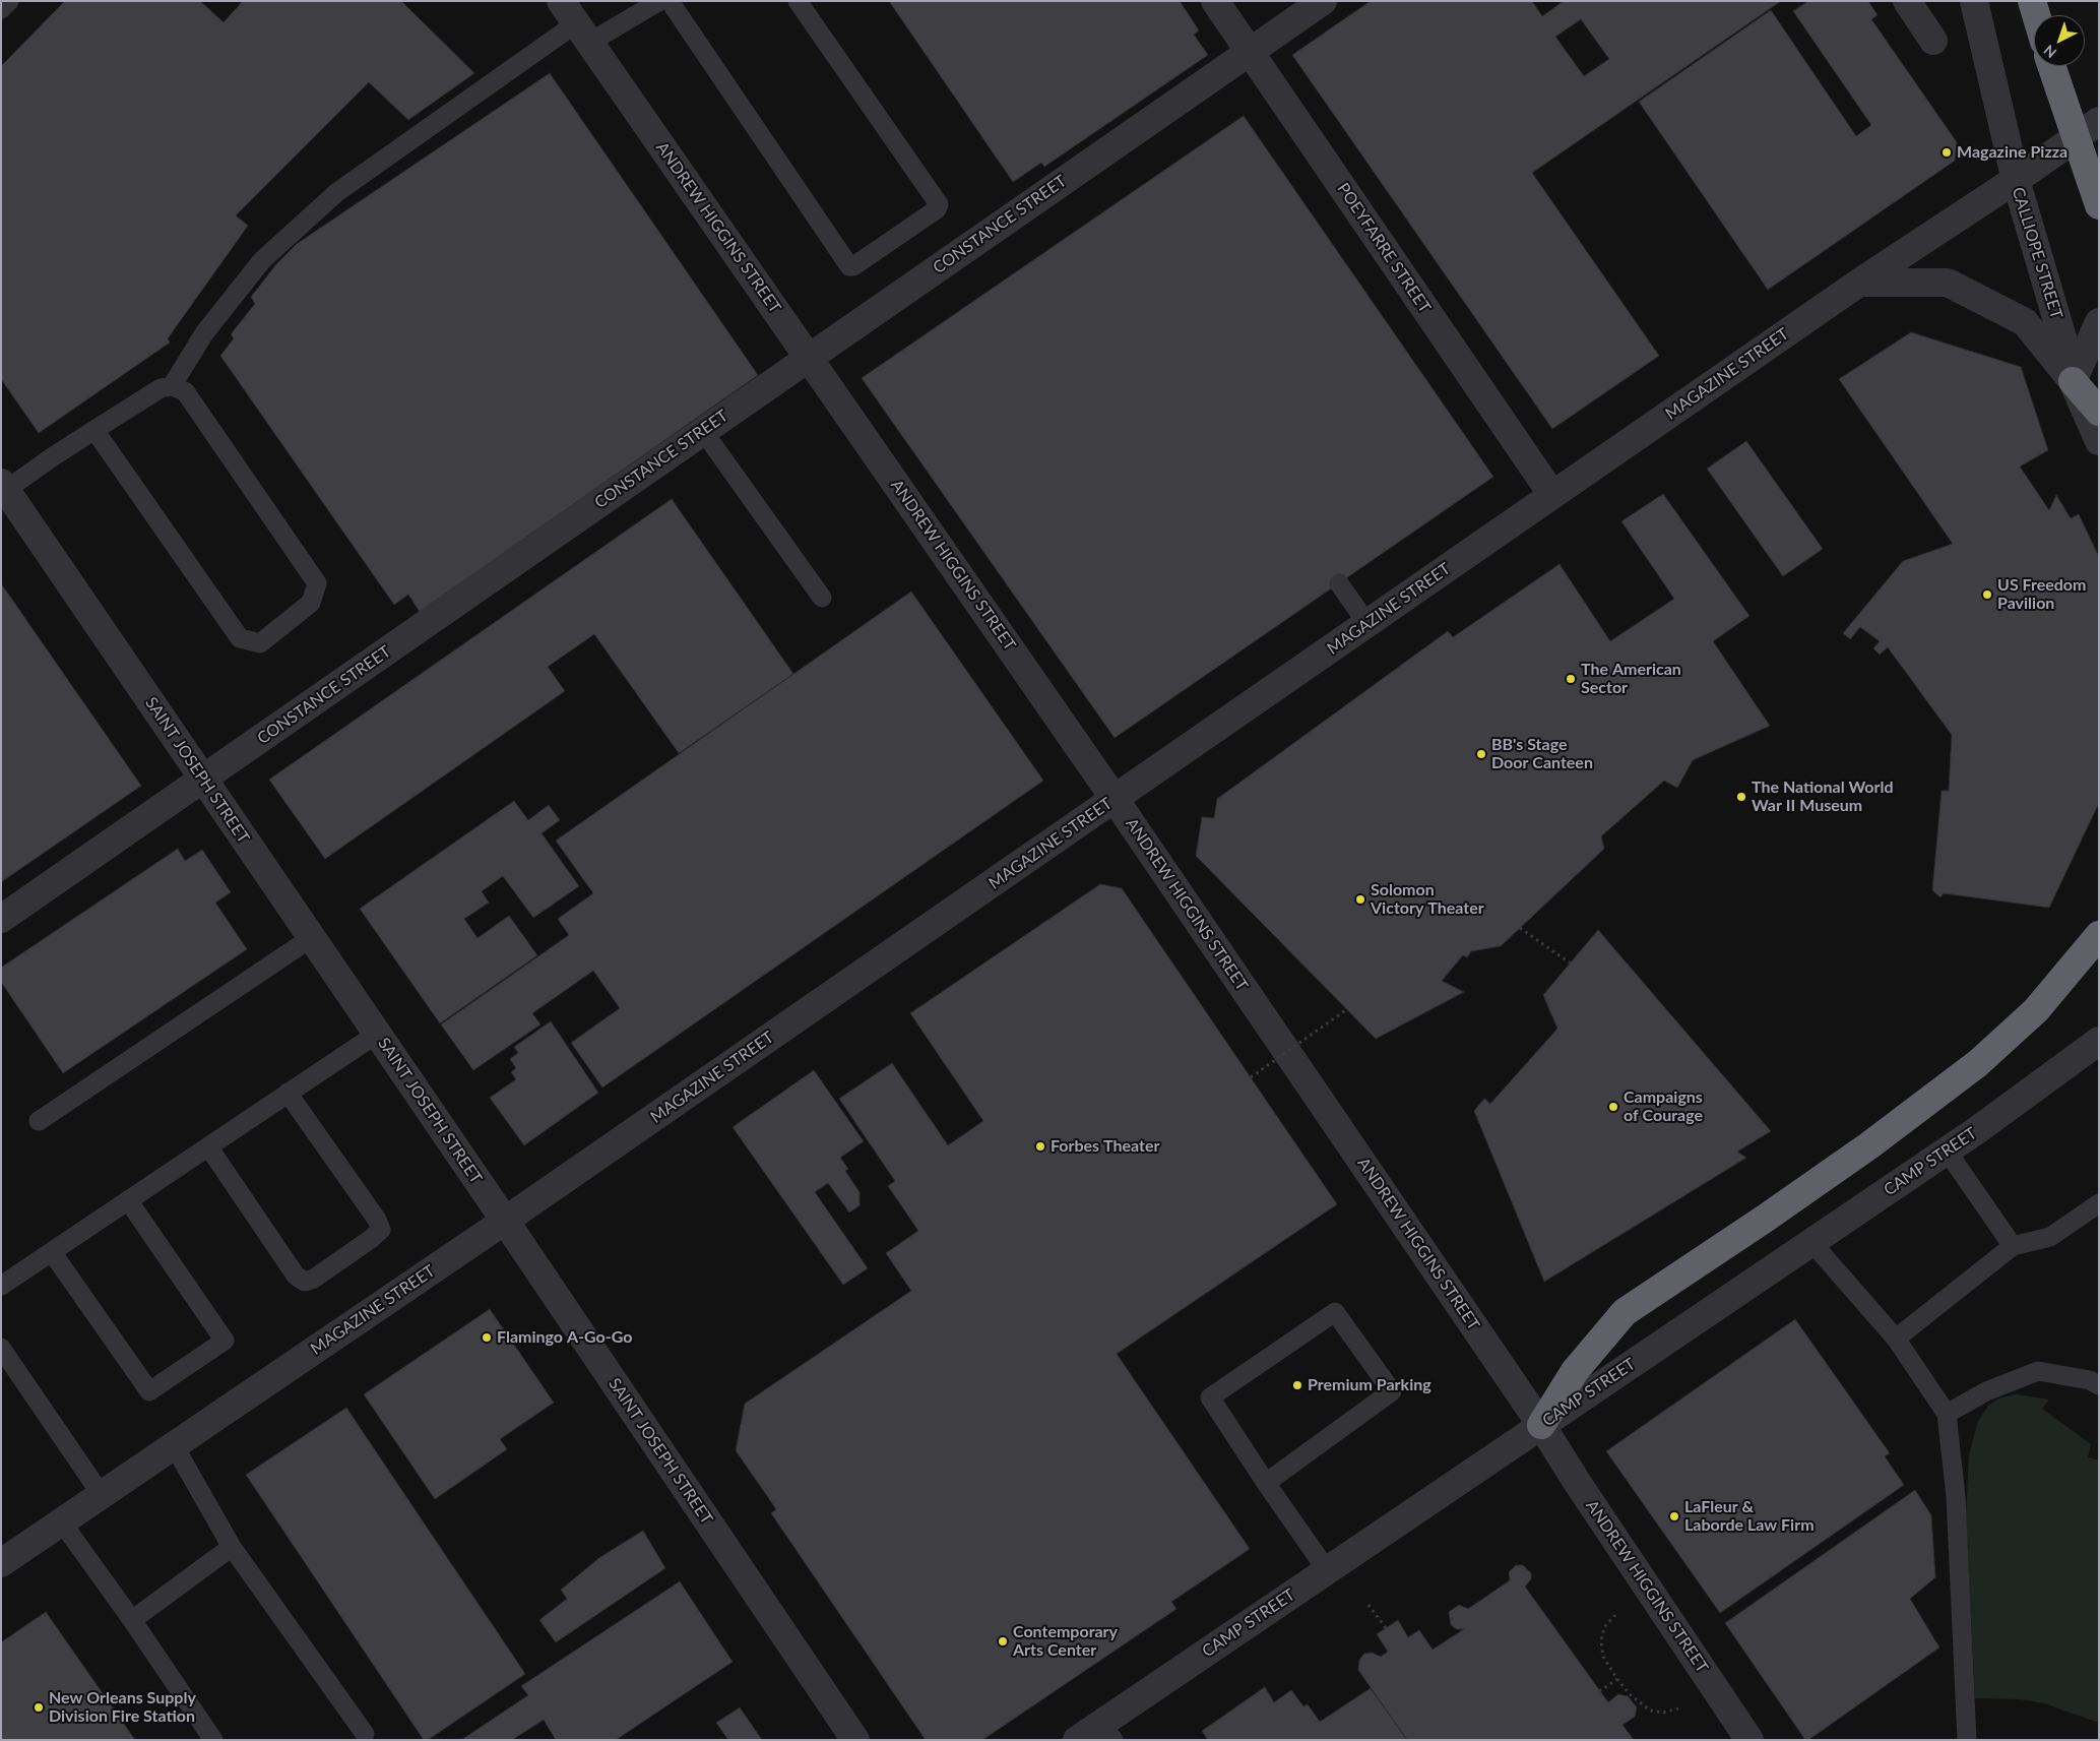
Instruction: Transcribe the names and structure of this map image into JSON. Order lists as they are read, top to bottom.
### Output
{
  "streets": {
    "street": [
      "CONSTANCE STREET",
      "ANDREW HIGGINS STREET",
      "POEYFARRE STREET",
      "CALLIOPE STREET",
      "MAGAZINE STREET",
      "SAINT JOSEPH STREET",
      "CAMP STREET"
    ]
  },
  "crossings": [
    ["CONSTANCE STREET", "ANDREW HIGGINS STREET"],
    ["CONSTANCE STREET", "POEYFARRE STREET"],
    ["CONSTANCE STREET", "SAINT JOSEPH STREET"],
    ["ANDREW HIGGINS STREET", "MAGAZINE STREET"],
    ["ANDREW HIGGINS STREET", "CAMP STREET"],
    ["POEYFARRE STREET", "MAGAZINE STREET"],
    ["CALLIOPE STREET", "MAGAZINE STREET"],
    ["MAGAZINE STREET", "SAINT JOSEPH STREET"]
  ],
  "places": [
    "Magazine Pizza",
    "US Freedom Pavilion",
    "The American Sector",
    "BB's Stage Door Canteen",
    "The National World War II Museum",
    "Solomon Victory Theater",
    "Campaigns of Courage",
    "Forbes Theater",
    "Flamingo A-Go-Go",
    "Premium Parking",
    "LaFleur & Laborde Law Firm",
    "Contemporary Arts Center",
    "New Orleans Supply Division Fire Station"
  ],
  "north": "bottom left"
}
